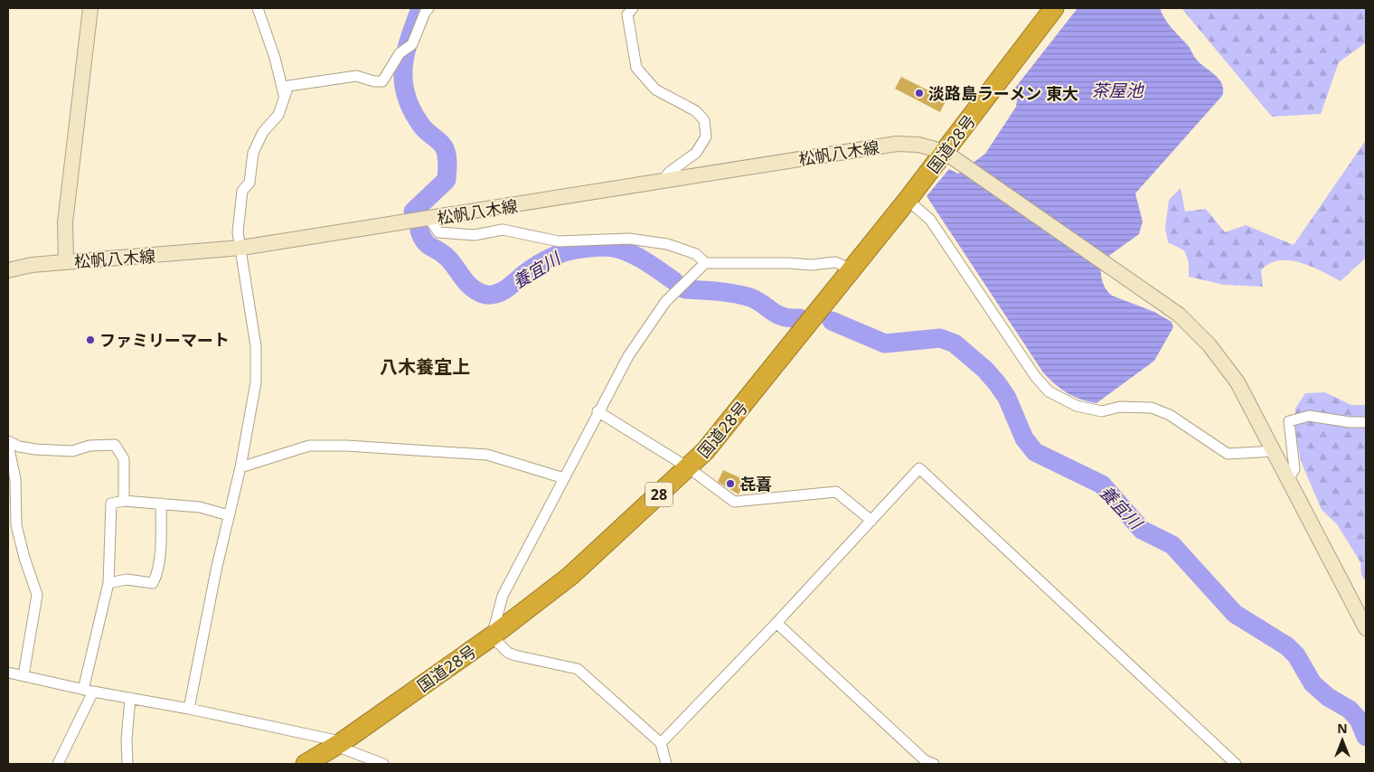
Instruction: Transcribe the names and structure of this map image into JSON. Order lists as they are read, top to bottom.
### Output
{
  "streets": {
    "highway": ["国道28号", "28"],
    "main road": ["松帆八木線"]
  },
  "crossings": [
    ["国道28号", "松帆八木線"]
  ],
  "districts": ["八木養宜上"],
  "water": ["茶屋池", "養宜川"],
  "places": ["淡路島ラーメン 東大", "ファミリーマート", "㐂喜"],
  "north": "top"
}
